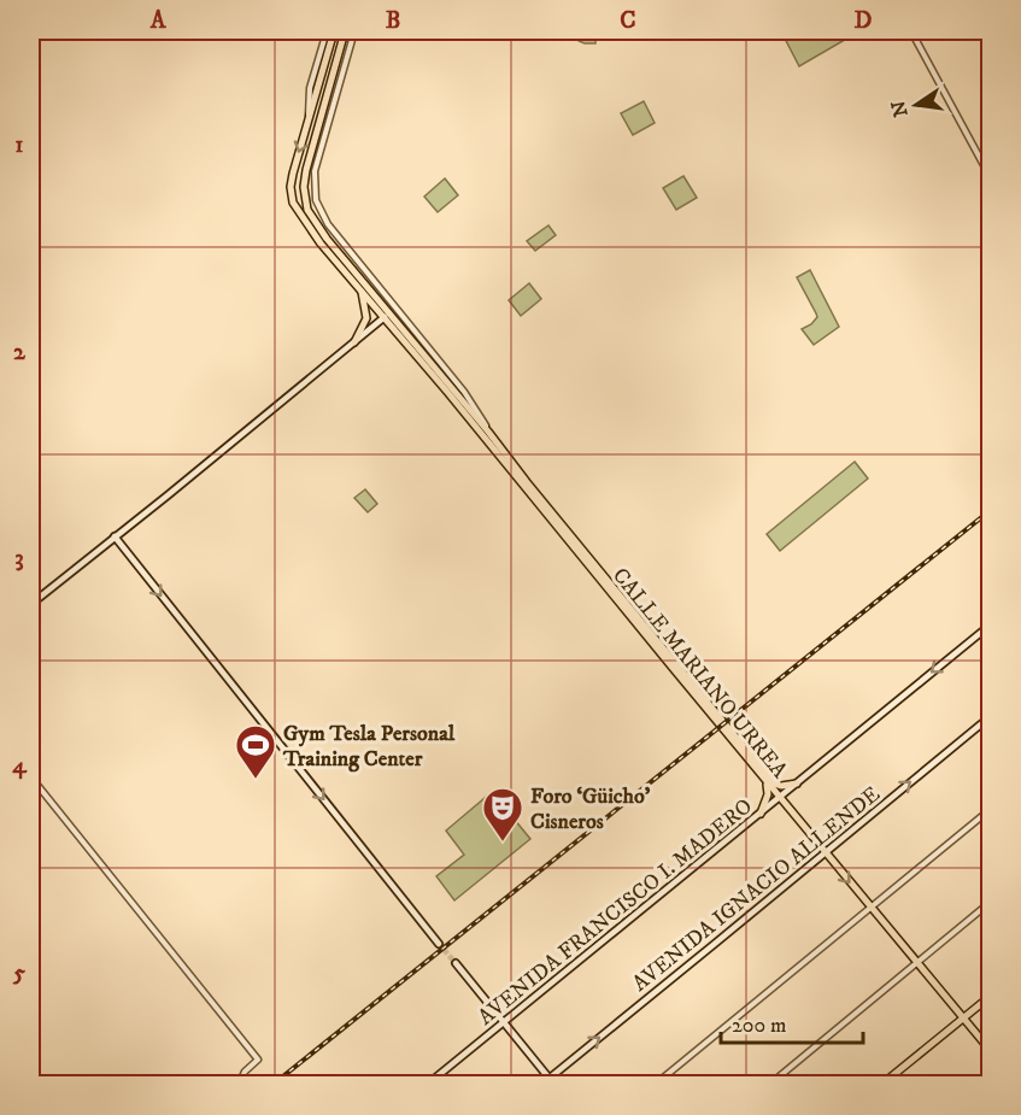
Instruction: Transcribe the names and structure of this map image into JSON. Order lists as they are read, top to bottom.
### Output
{
  "streets": {
    "main road": ["CALLE MARIANO URREA", "AVENIDA IGNACIO ALLENDE", "AVENIDA FRANCISCO I. MADERO"]
  },
  "crossings": [
    ["CALLE MARIANO URREA", "AVENIDA IGNACIO ALLENDE"],
    ["CALLE MARIANO URREA", "AVENIDA FRANCISCO I. MADERO"]
  ],
  "one_way": ["AVENIDA IGNACIO ALLENDE"],
  "places": {
    "sports": ["Gym Tesla Personal Training Center"],
    "theatre": ["Foro ‘Güicho’ Cisneros"]
  },
  "scale_bar": "200 m",
  "north": "left",
  "grid": {
    "columns": [
      "A",
      "B",
      "C",
      "D"
    ],
    "rows": [
      "1",
      "2",
      "3",
      "4",
      "5"
    ]
  }
}
